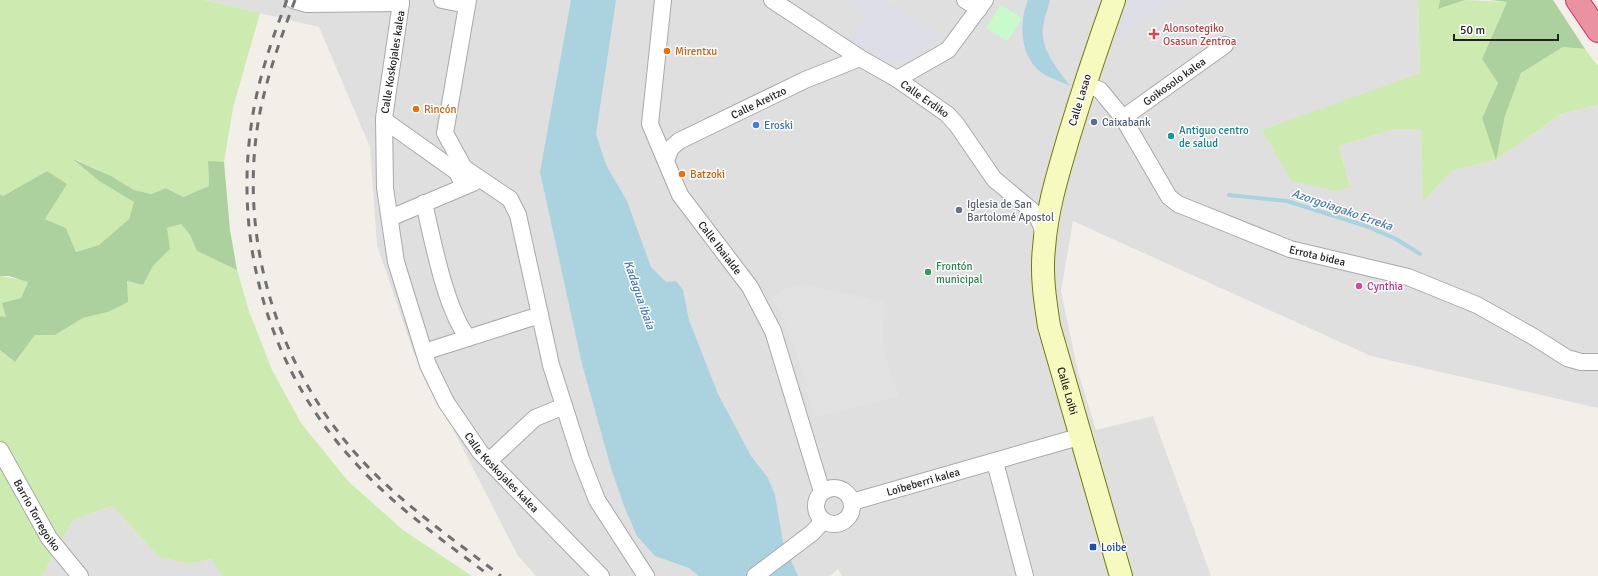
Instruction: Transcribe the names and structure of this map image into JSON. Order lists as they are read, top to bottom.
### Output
{
  "streets": {
    "street": [
      "Calle Koskojales kalea",
      "Goikosolo kalea",
      "Calle Erdiko",
      "Calle Lasao",
      "Calle Areitzo",
      "Calle Ibaialde",
      "Errota bidea",
      "Calle Loibi",
      "Loibeberri kalea",
      "Barrio Torregoiko"
    ]
  },
  "crossings": [
    ["Goikosolo kalea", "Errota bidea"],
    ["Calle Erdiko", "Calle Areitzo"],
    ["Calle Erdiko", "Calle Loibi"],
    ["Calle Lasao", "Errota bidea"],
    ["Calle Lasao", "Calle Loibi"],
    ["Calle Areitzo", "Calle Ibaialde"],
    ["Calle Ibaialde", "Loibeberri kalea"],
    ["Calle Loibi", "Loibeberri kalea"]
  ],
  "water": ["Azorgoiagako Erreka", "Kadagua ibaia"],
  "places": {
    "health": ["Alonsotegiko Osasun Zentroa"],
    "other": [
      "Mirentxu",
      "Rincón",
      "Caixabank",
      "Eroski",
      "Antiguo centro de salud",
      "Batzoki",
      "Iglesia de San Bartolomé Apostol",
      "Frontón municipal",
      "Cynthia"
    ],
    "transit": ["Loibe"]
  },
  "scale_bar": "50 m"
}
